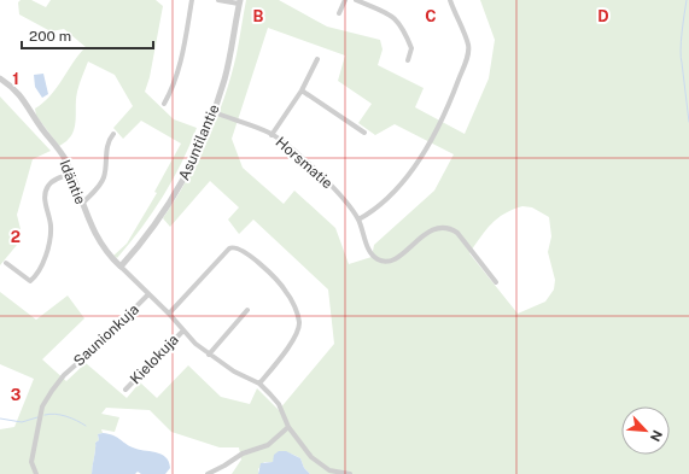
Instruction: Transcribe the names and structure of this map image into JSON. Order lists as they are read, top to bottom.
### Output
{
  "streets": {
    "street": [
      "Asuntilantie",
      "Horsmatie",
      "Idäntie",
      "Saunionkuja",
      "Kielokuja"
    ]
  },
  "crossings": [
    ["Asuntilantie", "Horsmatie"],
    ["Asuntilantie", "Idäntie"]
  ],
  "scale_bar": "200 m",
  "north": "bottom right",
  "grid": {
    "columns": ["B", "C", "D"],
    "rows": ["1", "2", "3"]
  }
}
